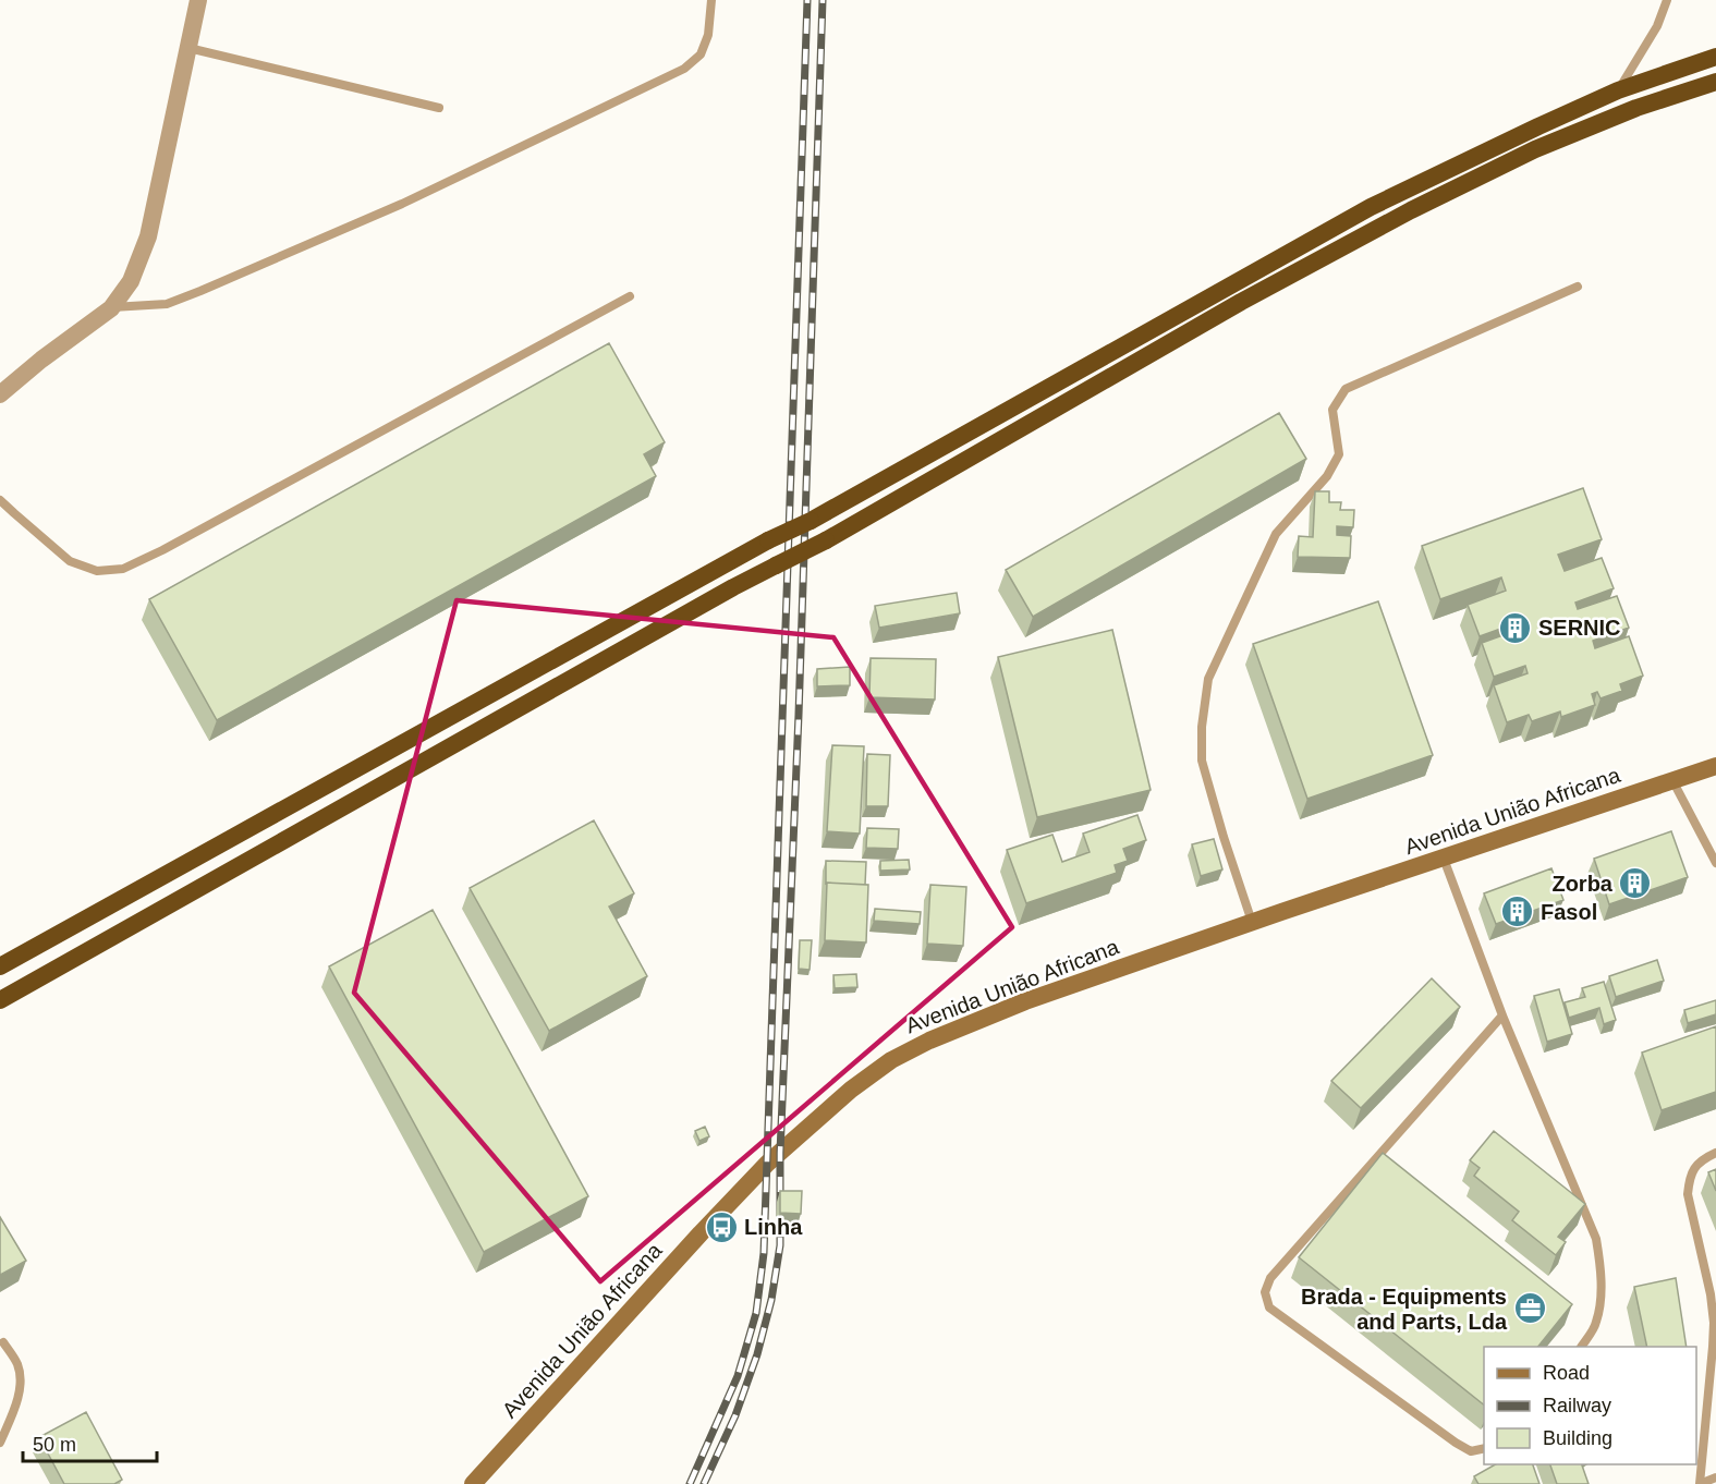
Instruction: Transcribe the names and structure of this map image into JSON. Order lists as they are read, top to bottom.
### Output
{
  "streets": {
    "main road": ["Avenida União Africana"]
  },
  "places": {
    "building": ["SERNIC", "Zorba", "Fasol"],
    "bus stop": ["Linha"],
    "office": ["Brada - Equipments and Parts, Lda"]
  },
  "legend": ["Road", "Railway", "Building"],
  "scale_bar": "50 m"
}
